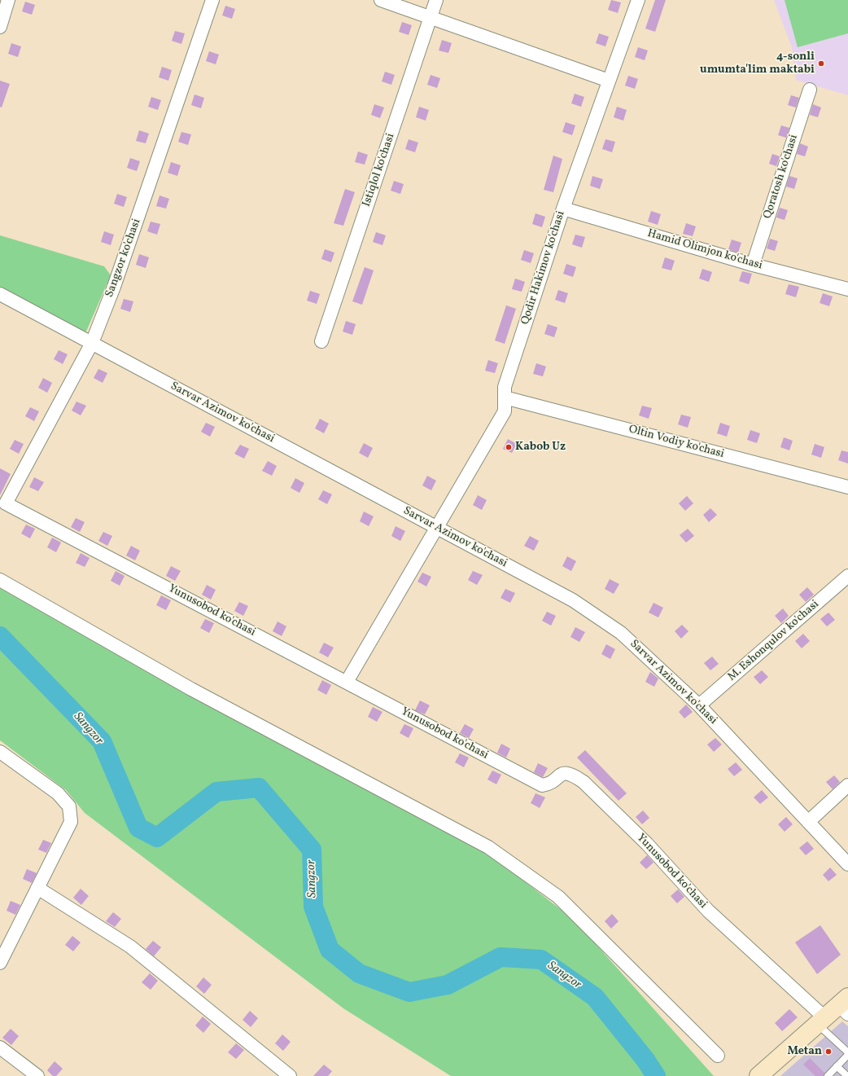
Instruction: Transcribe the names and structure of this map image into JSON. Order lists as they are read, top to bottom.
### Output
{
  "streets": {
    "street": [
      "Istiqlol ko'chasi",
      "Qoratosh ko'chasi",
      "Hamid Olimjon ko'chasi",
      "Sangzor ko'chasi",
      "Qodir Hakimov ko'chasi",
      "Sarvar Azimov ko'chasi",
      "Oltin Vodiy ko'chasi",
      "Yunusobod ko'chasi",
      "M. Eshonqulov ko'chasi"
    ]
  },
  "crossings": [
    ["Qoratosh ko'chasi", "Hamid Olimjon ko'chasi"],
    ["Hamid Olimjon ko'chasi", "Qodir Hakimov ko'chasi"],
    ["Sangzor ko'chasi", "Sarvar Azimov ko'chasi"],
    ["Sangzor ko'chasi", "Yunusobod ko'chasi"],
    ["Qodir Hakimov ko'chasi", "Sarvar Azimov ko'chasi"],
    ["Qodir Hakimov ko'chasi", "Oltin Vodiy ko'chasi"],
    ["Qodir Hakimov ko'chasi", "Yunusobod ko'chasi"],
    ["Sarvar Azimov ko'chasi", "M. Eshonqulov ko'chasi"]
  ],
  "water": ["Sangzor"],
  "places": ["4-sonli umumta'lim maktabi", "Kabob Uz", "Metan"]
}
